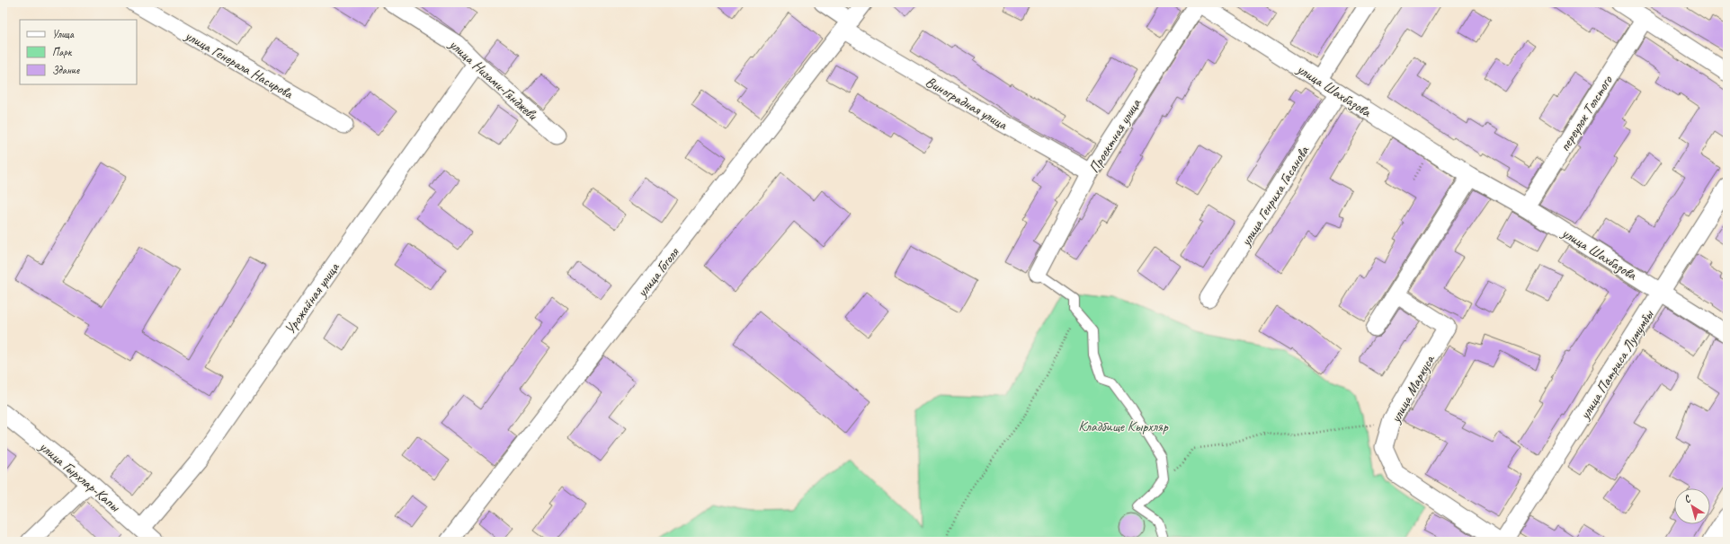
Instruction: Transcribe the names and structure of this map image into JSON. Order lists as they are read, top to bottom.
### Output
{
  "streets": {
    "street": [
      "улица Генерала Насирова",
      "улица Низами-Гянджеви",
      "улица Шахбазова",
      "Виноградная улица",
      "переулок Толстого",
      "Проектная улица",
      "улица Генриха Гасанова",
      "улица Гоголя",
      "Урожайная улица",
      "улица Патриса Лумумбы",
      "улица Маркуса",
      "улица Гырхлар-Капы"
    ]
  },
  "crossings": [
    ["улица Низами-Гянджеви", "Урожайная улица"],
    ["улица Шахбазова", "переулок Толстого"],
    ["улица Шахбазова", "Проектная улица"],
    ["улица Шахбазова", "улица Генриха Гасанова"],
    ["улица Шахбазова", "улица Патриса Лумумбы"],
    ["Виноградная улица", "Проектная улица"],
    ["Виноградная улица", "улица Гоголя"],
    ["Урожайная улица", "улица Гырхлар-Капы"]
  ],
  "parks": ["Кладбище Кырхляр"],
  "legend": ["Улица", "Парк", "Здание"],
  "north": "top left"
}
